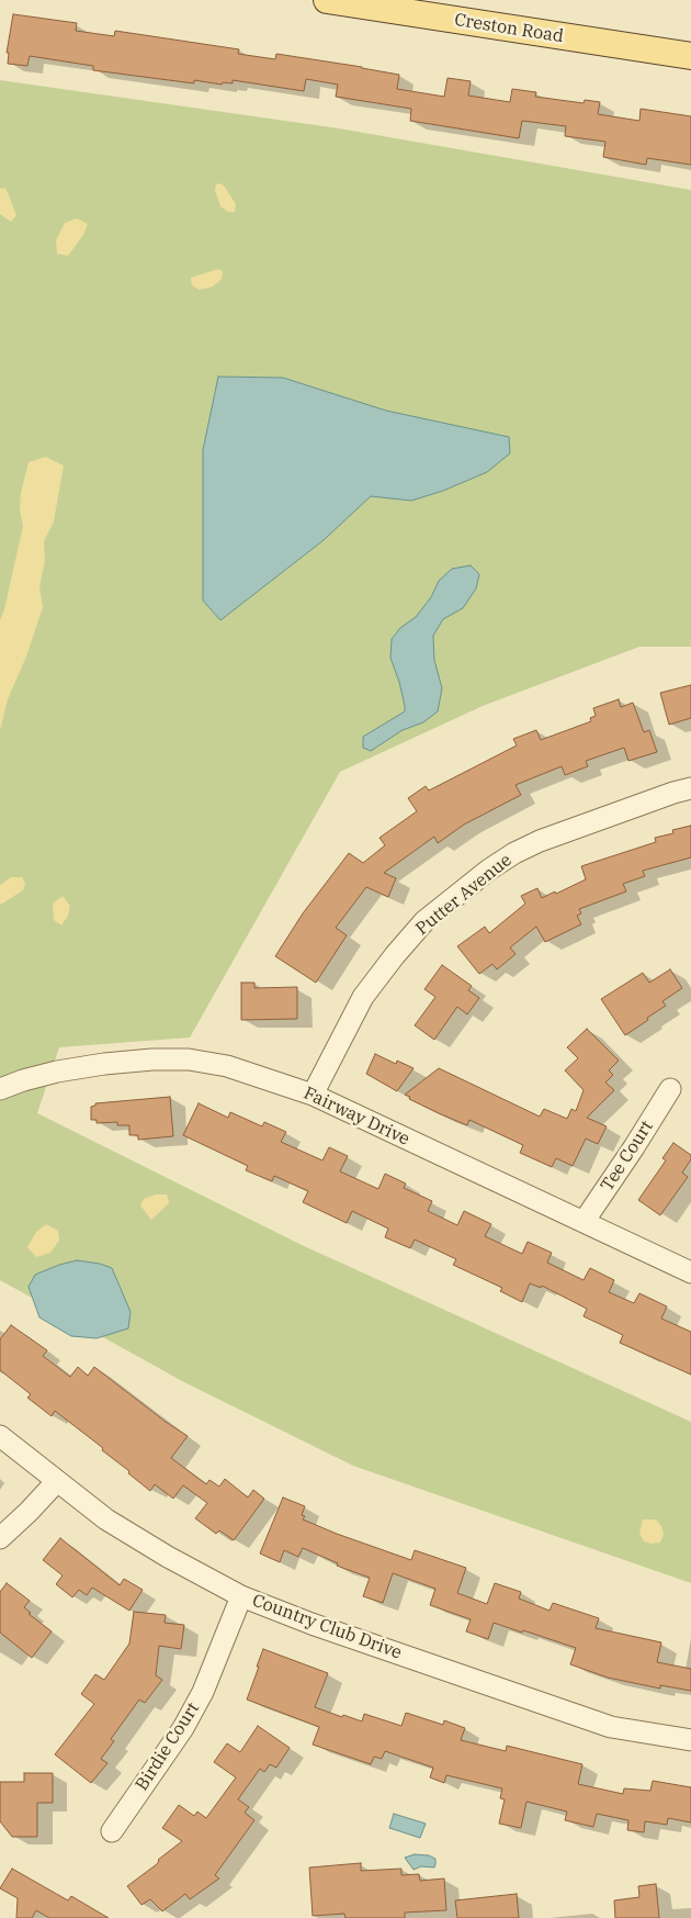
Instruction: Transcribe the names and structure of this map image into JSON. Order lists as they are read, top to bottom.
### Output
{
  "streets": {
    "main road": ["Creston Road"],
    "street": [
      "Putter Avenue",
      "Fairway Drive",
      "Tee Court",
      "Country Club Drive",
      "Birdie Court"
    ]
  },
  "crossings": [
    ["Putter Avenue", "Fairway Drive"],
    ["Fairway Drive", "Tee Court"],
    ["Country Club Drive", "Birdie Court"]
  ]
}
